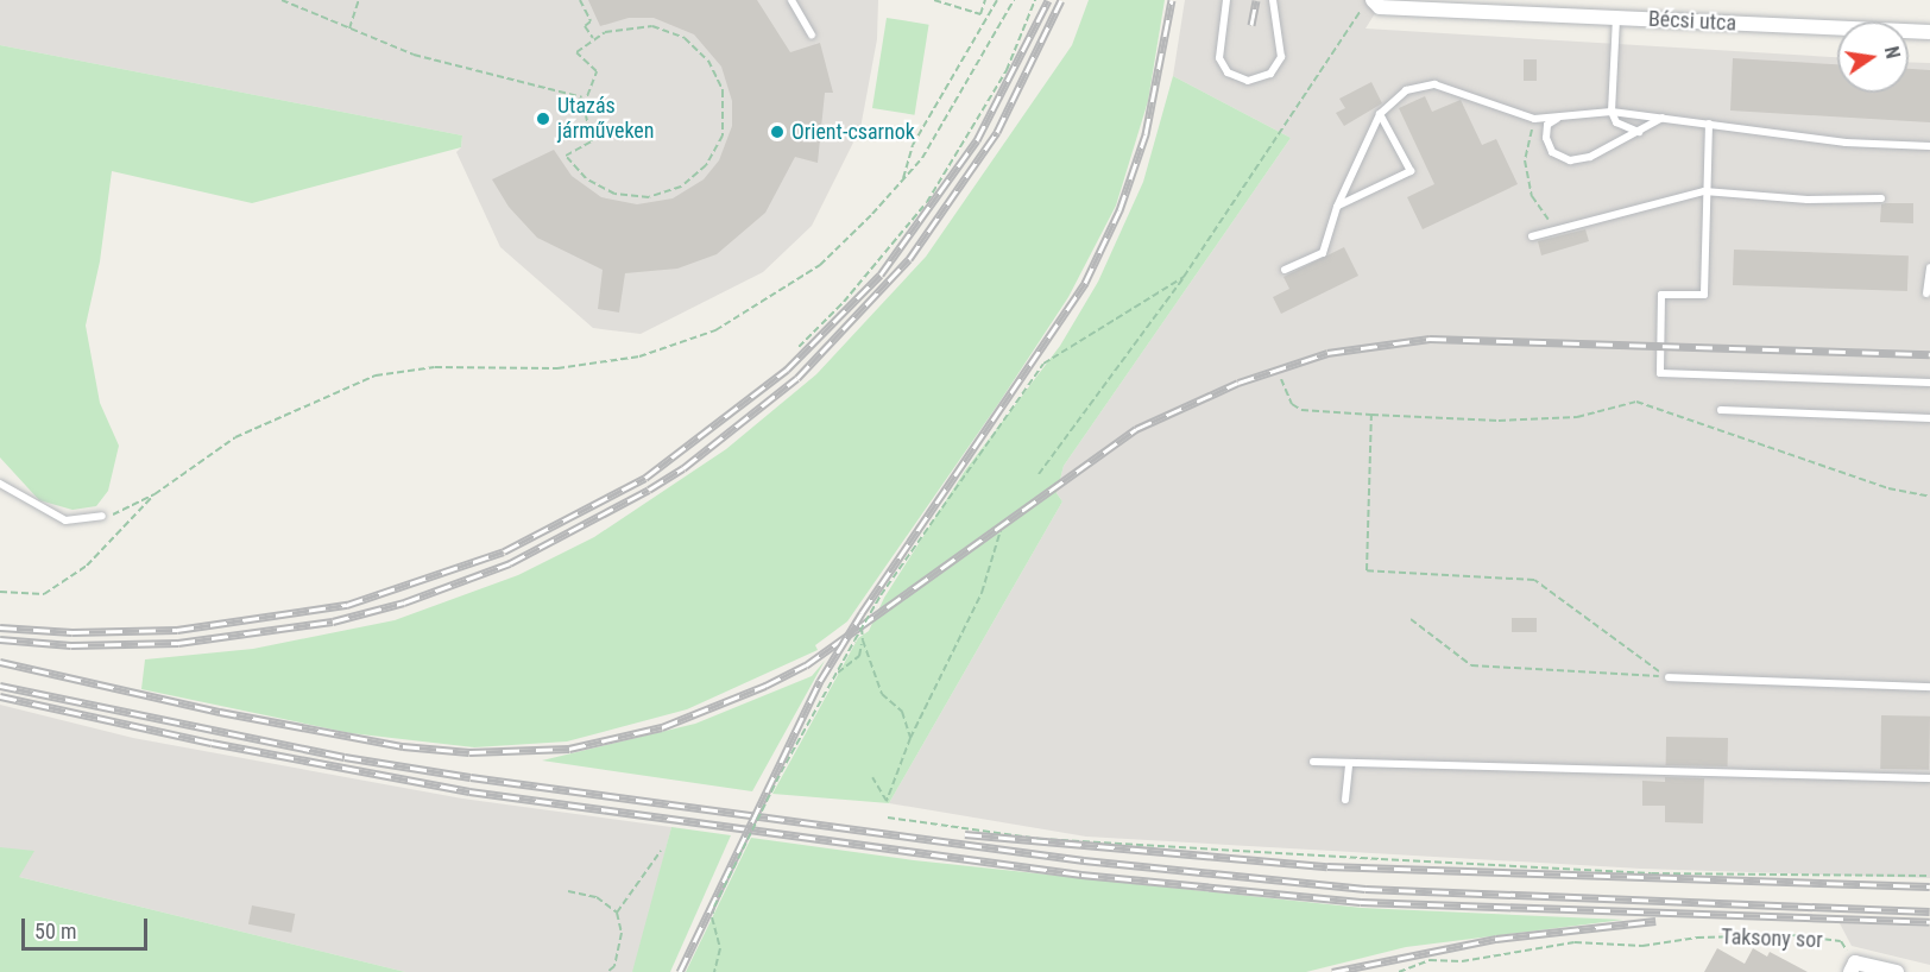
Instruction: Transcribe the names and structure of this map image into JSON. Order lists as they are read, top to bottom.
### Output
{
  "streets": {
    "street": ["Bécsi utca"],
    "path": ["Taksony sor"]
  },
  "places": ["Utazás járműveken", "Orient-csarnok"],
  "scale_bar": "50 m",
  "north": "right"
}
